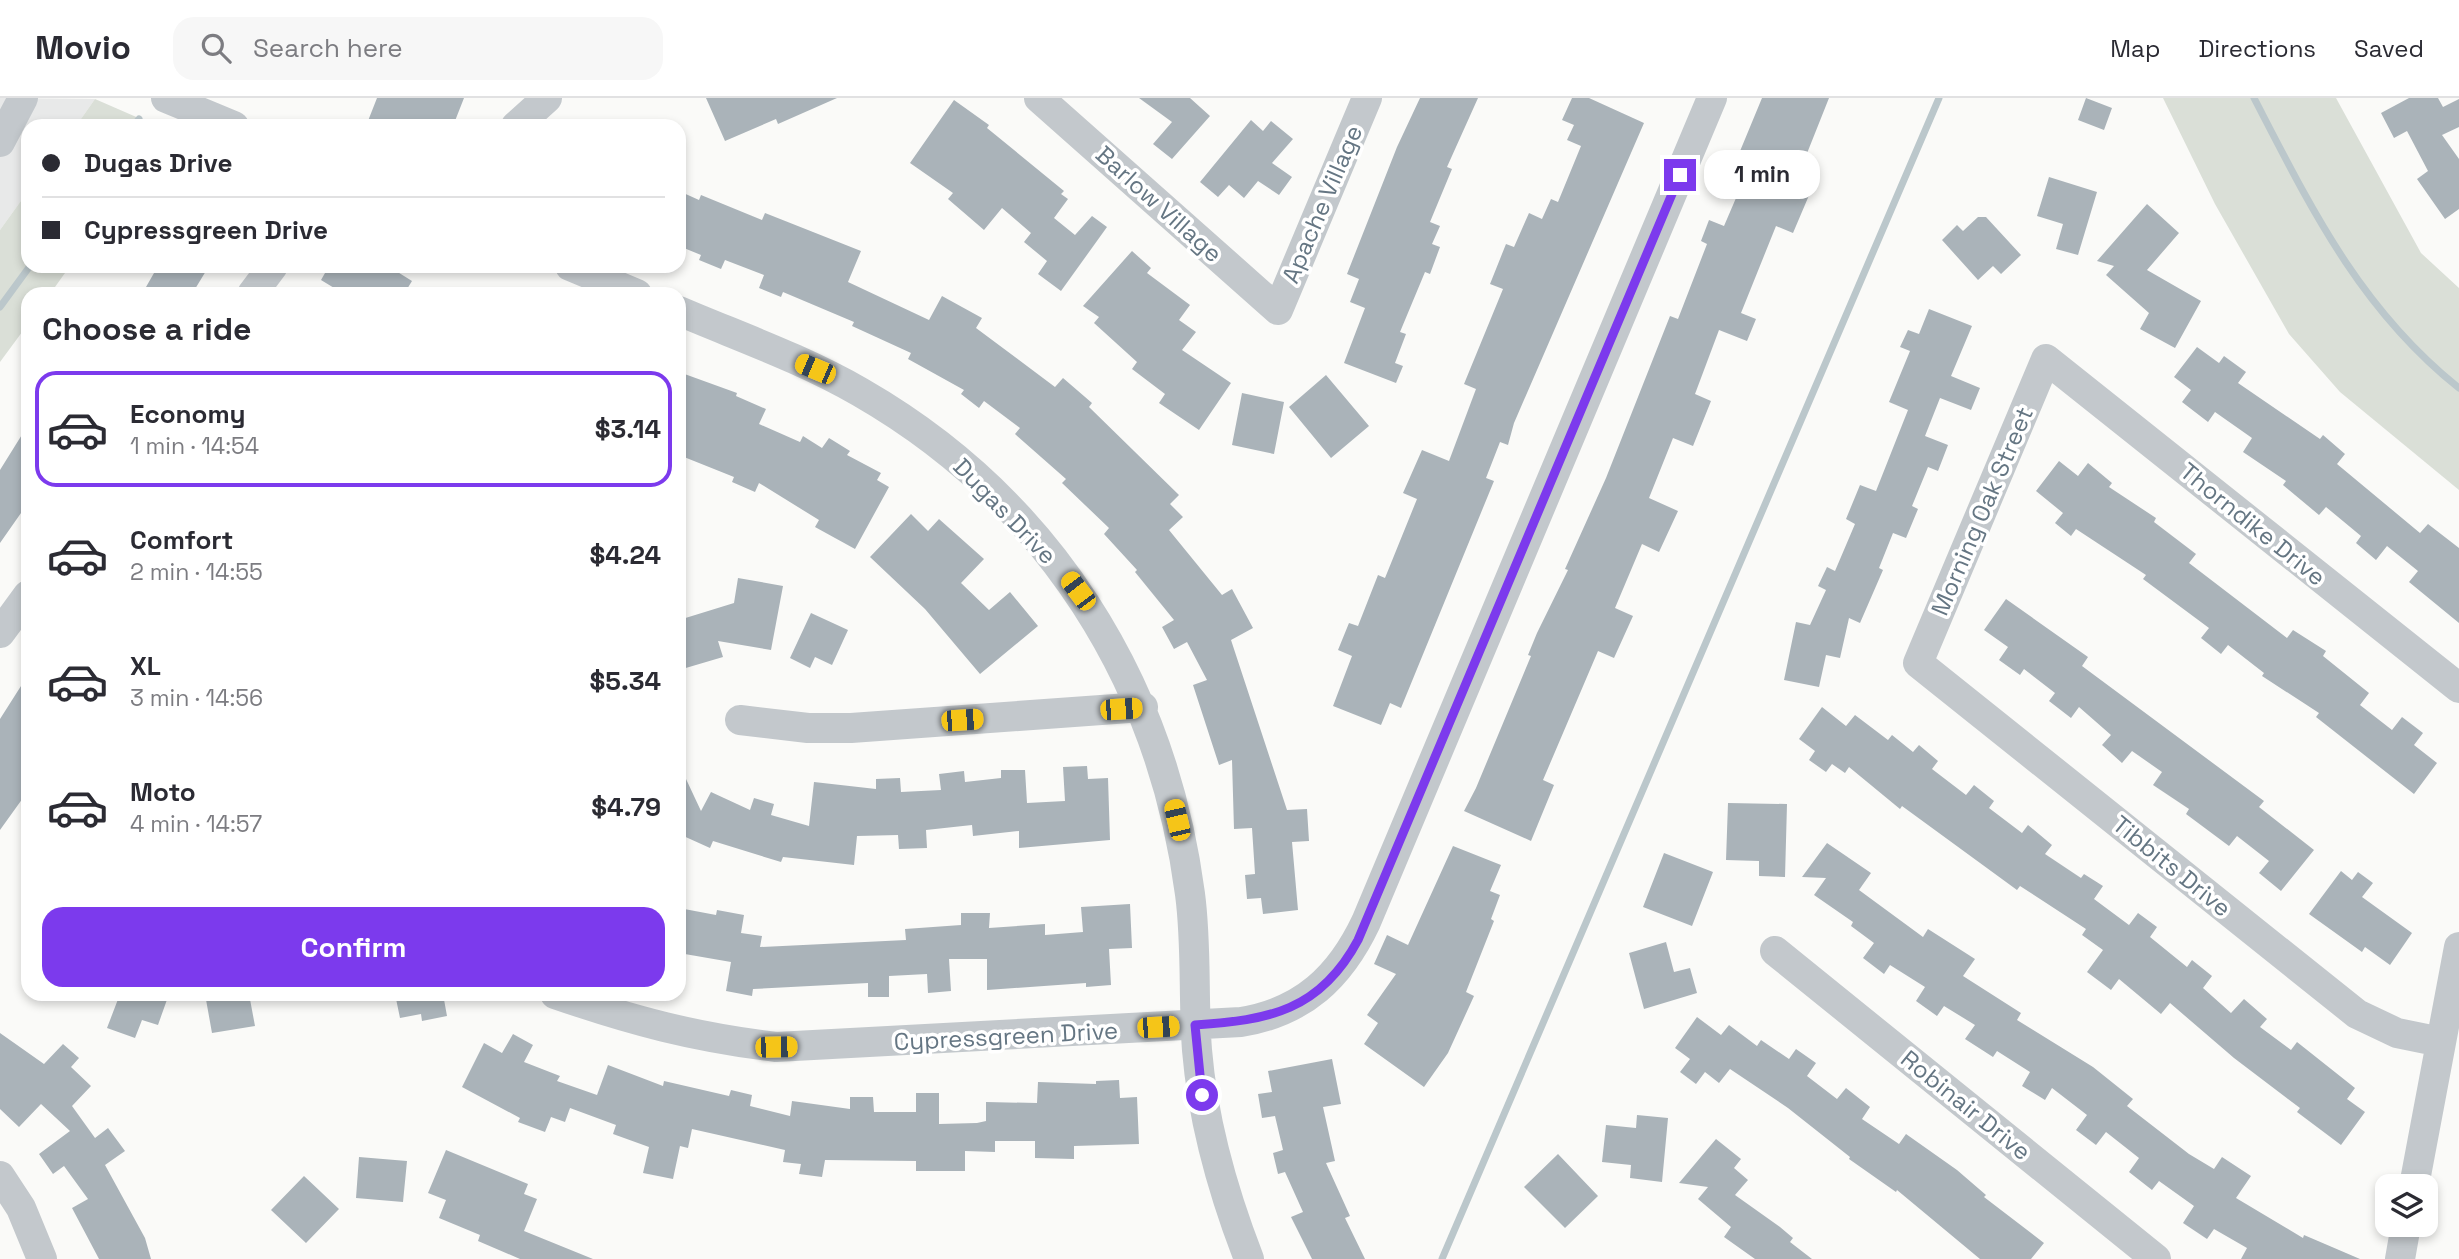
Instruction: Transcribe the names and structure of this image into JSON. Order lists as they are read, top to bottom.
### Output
{
  "streets": {
    "street": [
      "Barlow Village",
      "Apache Village",
      "Dugas Drive",
      "Morning Oak Street",
      "Thorndike Drive",
      "Tibbits Drive",
      "Cypressgreen Drive",
      "Robinair Drive"
    ]
  },
  "crossings": [
    ["Barlow Village", "Apache Village"],
    ["Dugas Drive", "Cypressgreen Drive"],
    ["Morning Oak Street", "Thorndike Drive"],
    ["Morning Oak Street", "Tibbits Drive"]
  ],
  "page": {
    "header": "Movio",
    "search": "Search here",
    "nav": ["Map", "Directions", "Saved"],
    "banner": ["Dugas Drive", "Cypressgreen Drive"],
    "bubble": "1 min",
    "heading": "Choose a ride",
    "list": [
      {
        "name": "Economy",
        "note": "1 min · 14:54",
        "value": "$3.14"
      },
      {
        "name": "Comfort",
        "note": "2 min · 14:55",
        "value": "$4.24"
      },
      {
        "name": "XL",
        "note": "3 min · 14:56",
        "value": "$5.34"
      },
      {
        "name": "Moto",
        "note": "4 min · 14:57",
        "value": "$4.79"
      }
    ],
    "buttons": "Confirm"
  }
}
